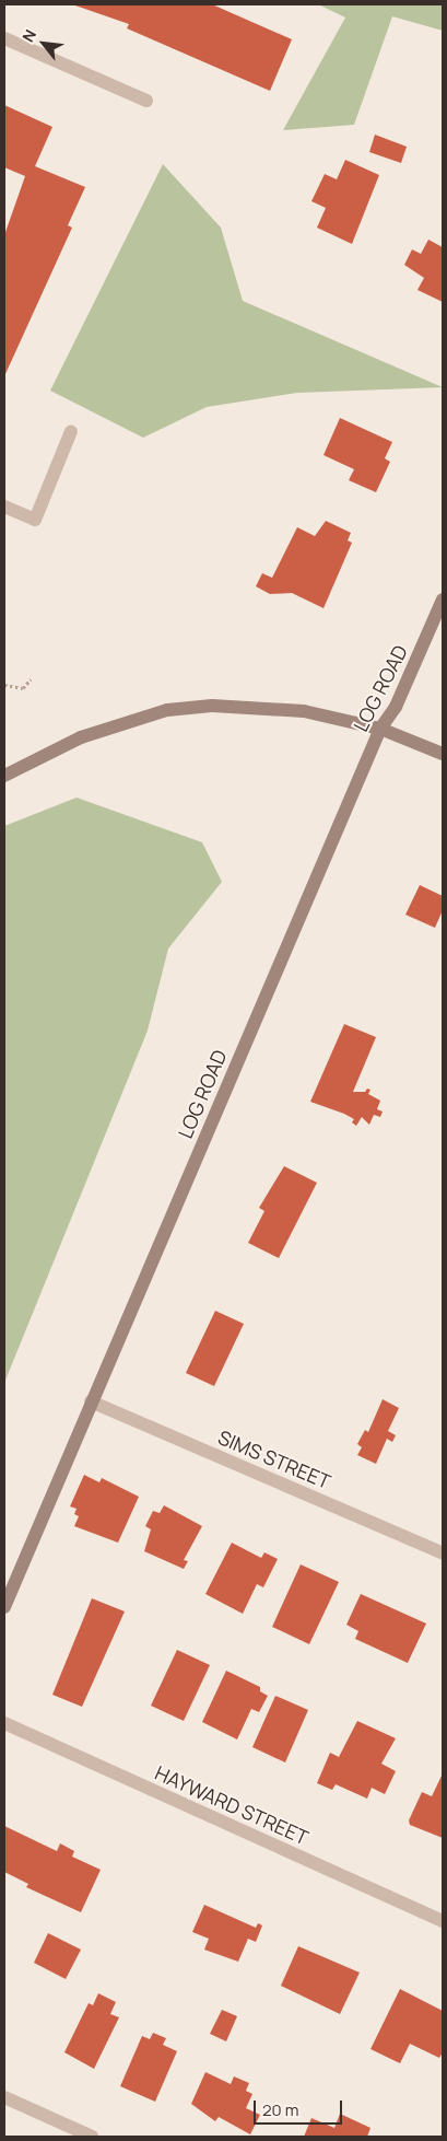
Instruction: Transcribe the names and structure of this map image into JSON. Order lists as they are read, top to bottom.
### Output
{
  "streets": {
    "street": ["LOG ROAD", "SIMS STREET", "HAYWARD STREET"]
  },
  "crossings": [
    ["LOG ROAD", "SIMS STREET"]
  ],
  "scale_bar": "20 m",
  "north": "top left"
}
